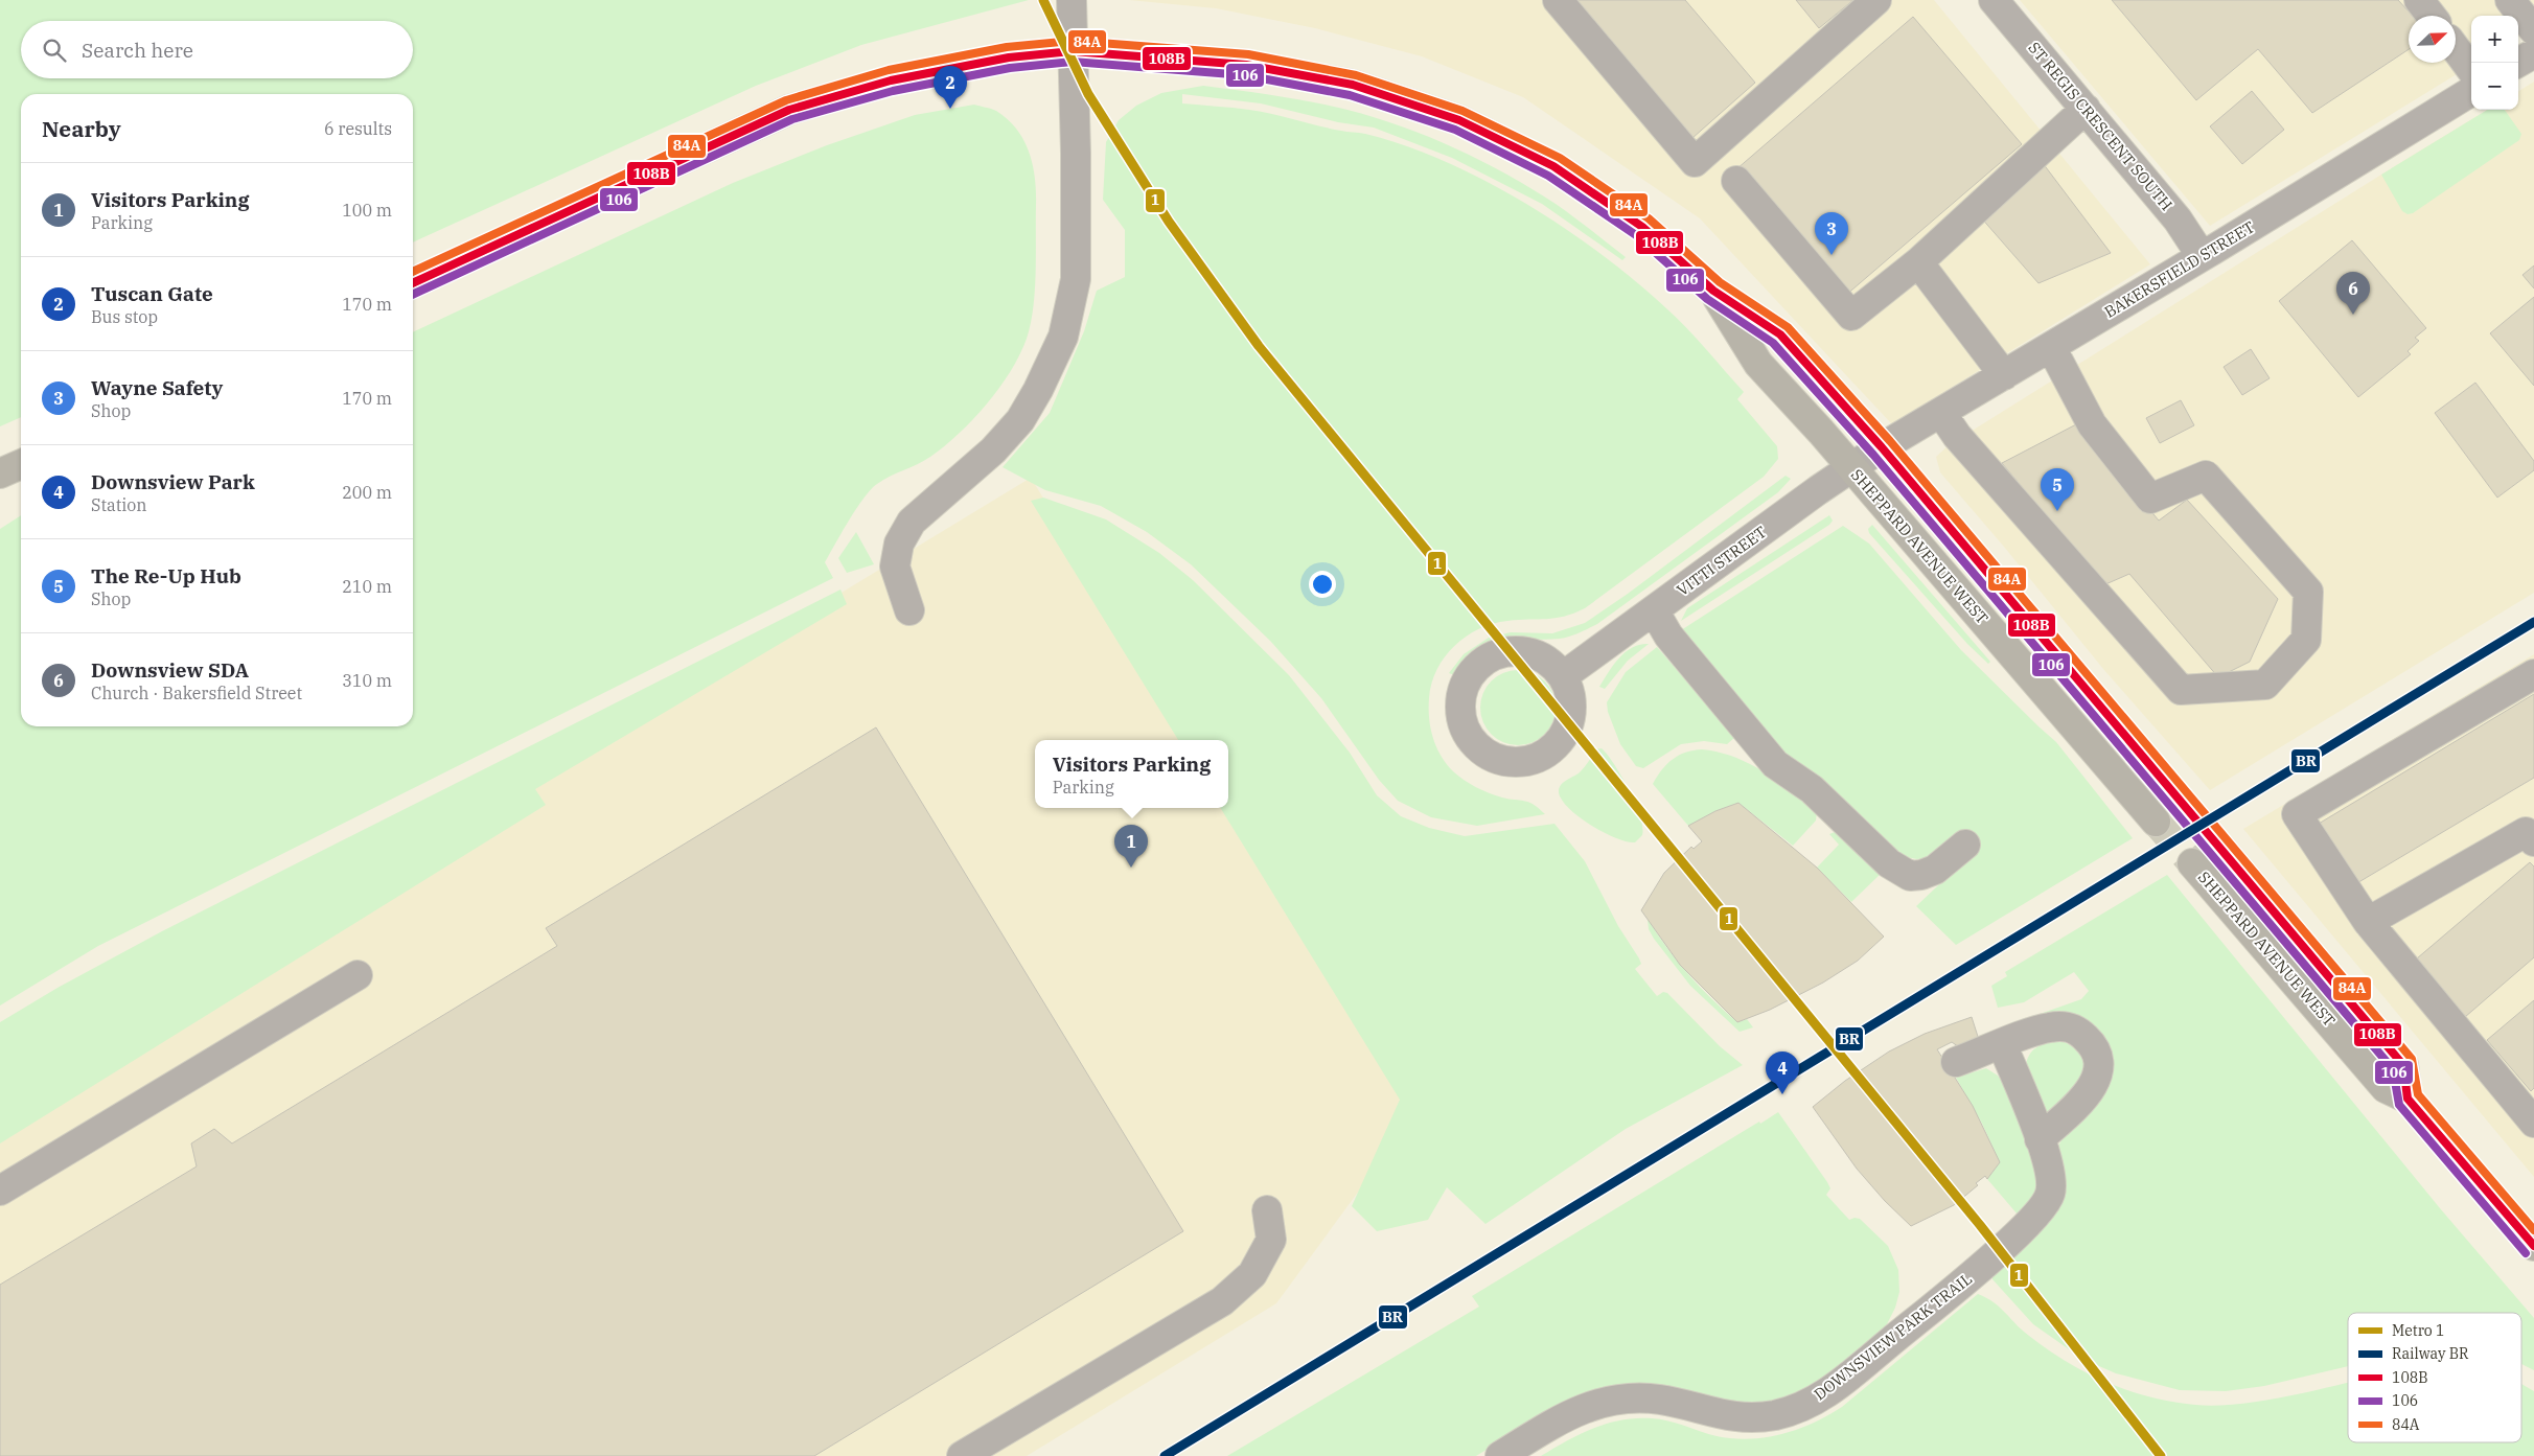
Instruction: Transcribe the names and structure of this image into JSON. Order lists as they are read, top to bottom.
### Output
{
  "streets": {
    "main road": ["SHEPPARD AVENUE WEST"],
    "street": [
      "ST REGIS CRESCENT SOUTH",
      "BAKERSFIELD STREET",
      "VITTI STREET",
      "DOWNSVIEW PARK TRAIL"
    ]
  },
  "crossings": [
    ["ST REGIS CRESCENT SOUTH", "BAKERSFIELD STREET"],
    ["BAKERSFIELD STREET", "SHEPPARD AVENUE WEST"],
    ["BAKERSFIELD STREET", "VITTI STREET"],
    ["SHEPPARD AVENUE WEST", "VITTI STREET"]
  ],
  "lines": [
    "metro line 1",
    "transit line 84A",
    "transit line 108B",
    "transit line 106",
    "rail line BR"
  ],
  "legend": [
    "Metro 1",
    "Railway BR",
    "108B",
    "106",
    "84A"
  ],
  "north": "top right",
  "page": {
    "map_buttons": ["+", "−"],
    "search": "Search here",
    "pins": [
      "2",
      "3",
      "6",
      "5",
      "1",
      "4"
    ],
    "heading": ["Nearby", "6 results"],
    "list": [
      {
        "mark": "1",
        "name": "Visitors Parking",
        "note": "Parking",
        "value": "100 m"
      },
      {
        "mark": "2",
        "name": "Tuscan Gate",
        "note": "Bus stop",
        "value": "170 m"
      },
      {
        "mark": "3",
        "name": "Wayne Safety",
        "note": "Shop",
        "value": "170 m"
      },
      {
        "mark": "4",
        "name": "Downsview Park",
        "note": "Station",
        "value": "200 m"
      },
      {
        "mark": "5",
        "name": "The Re-Up Hub",
        "note": "Shop",
        "value": "210 m"
      },
      {
        "mark": "6",
        "name": "Downsview SDA",
        "note": "Church · Bakersfield Street",
        "value": "310 m"
      }
    ],
    "popup": ["Visitors Parking", "Parking"]
  }
}
